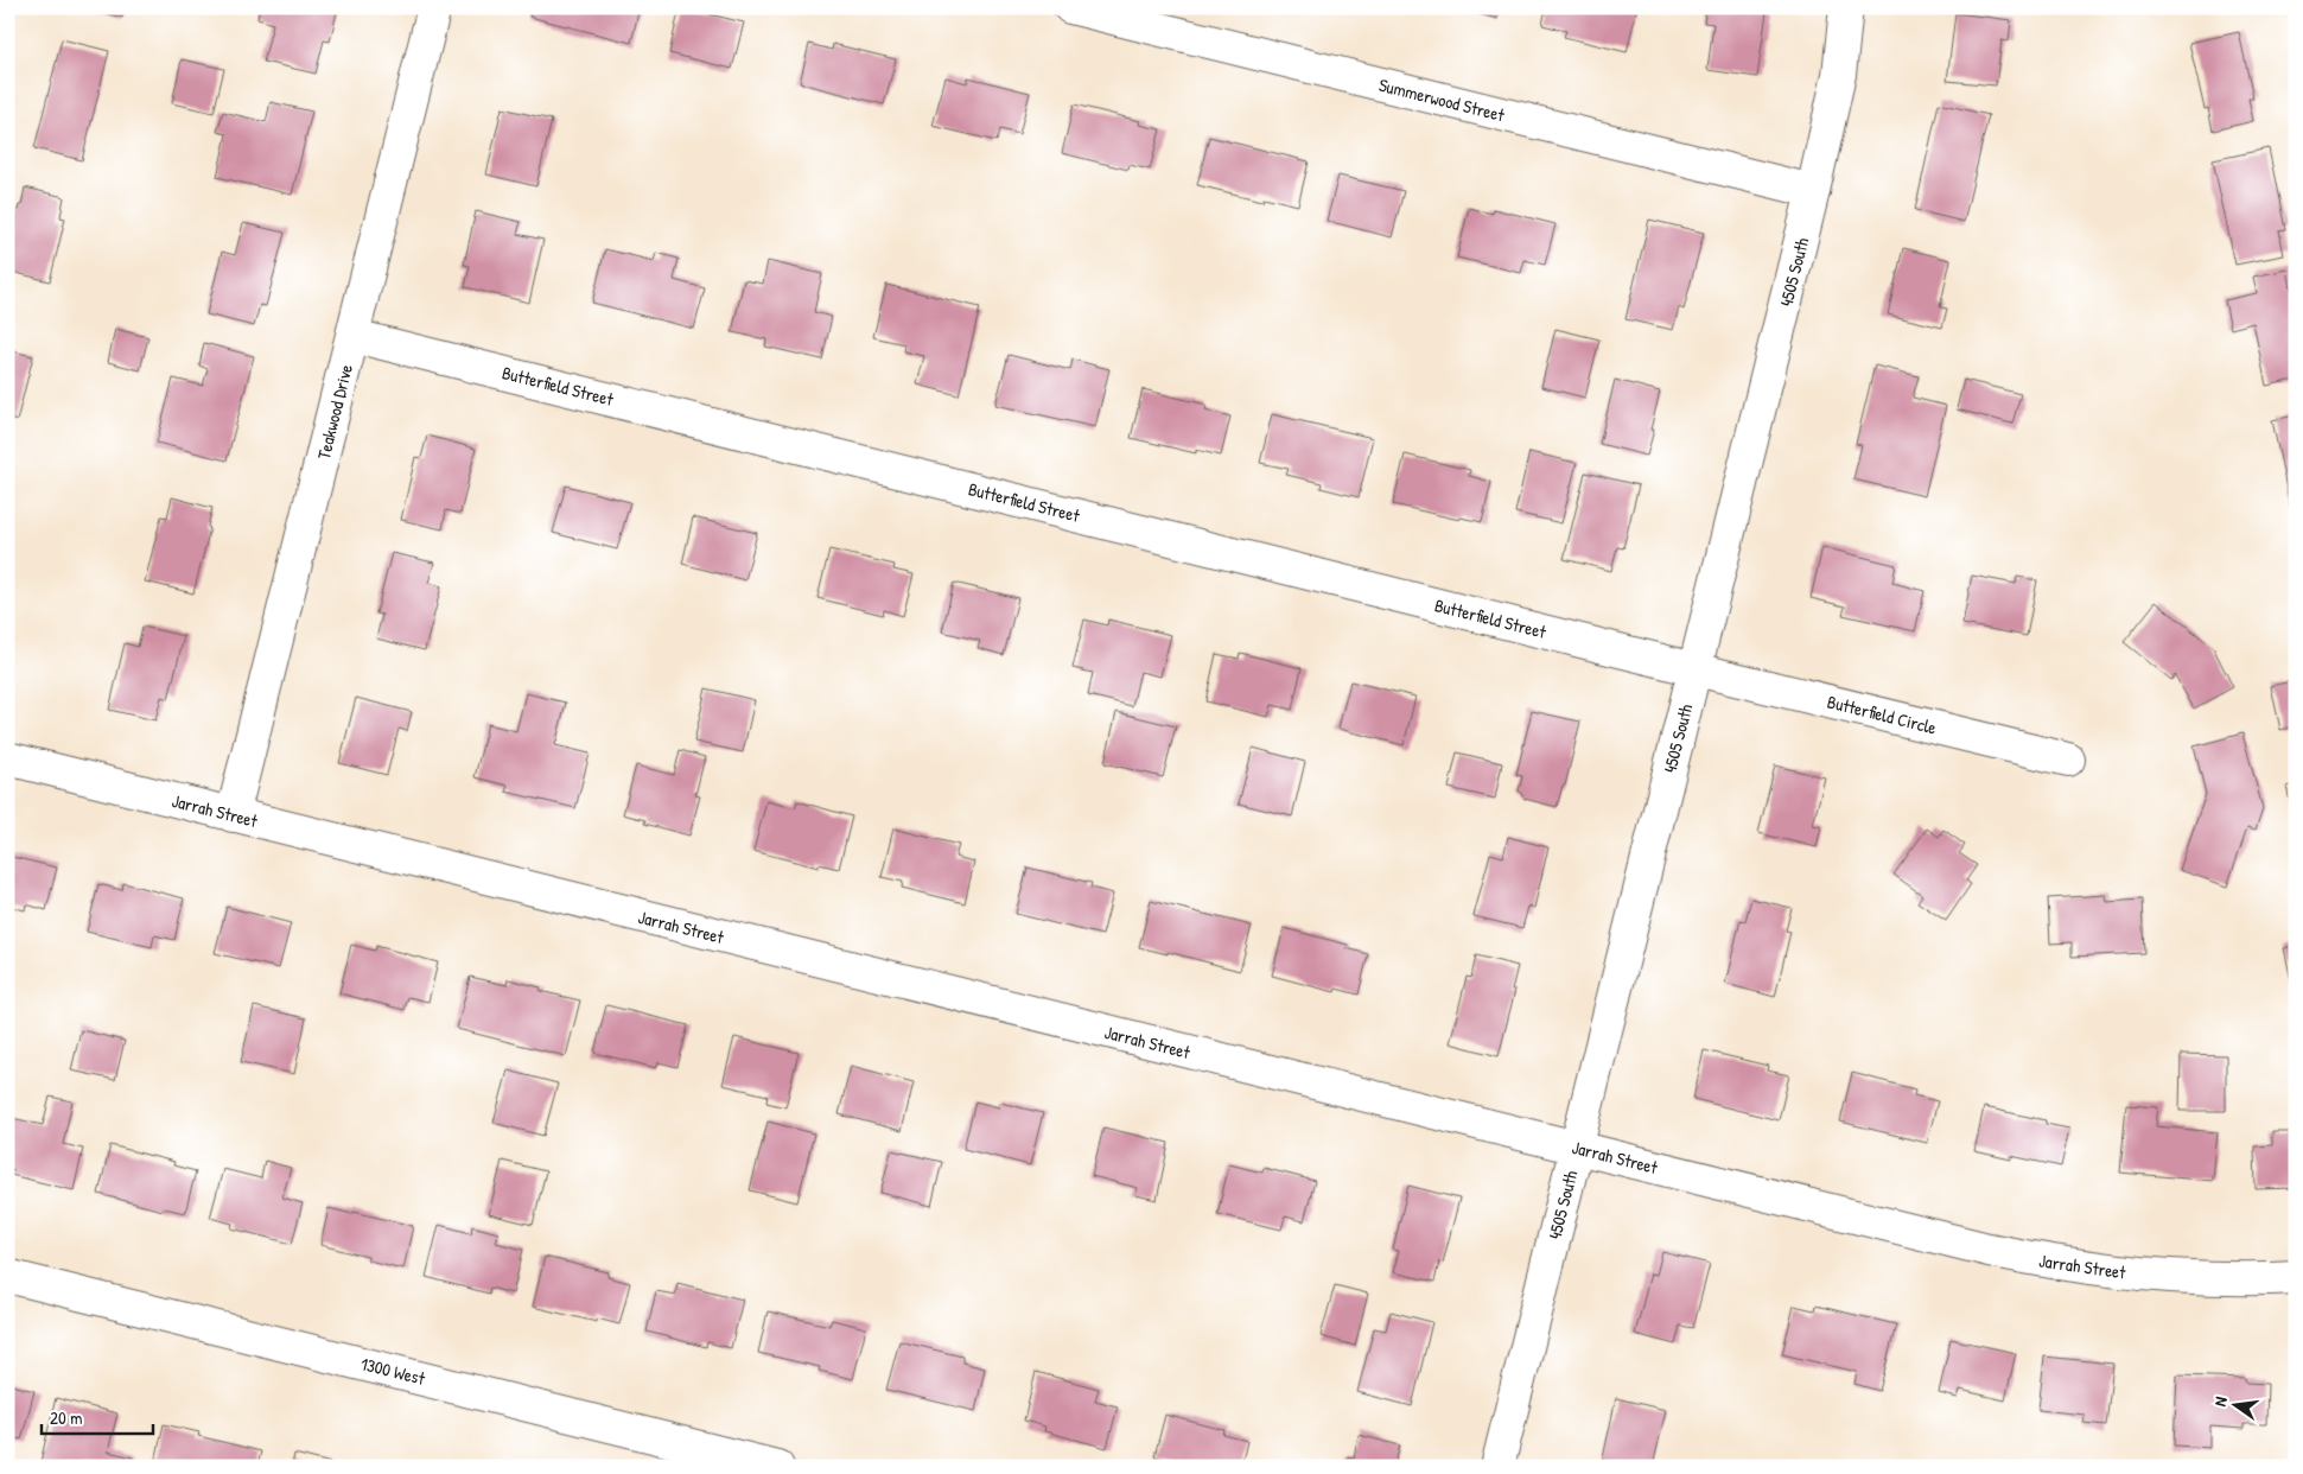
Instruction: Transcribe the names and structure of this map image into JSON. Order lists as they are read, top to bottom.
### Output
{
  "streets": {
    "street": [
      "Summerwood Street",
      "4505 South",
      "Butterfield Street",
      "Teakwood Drive",
      "Butterfield Circle",
      "Jarrah Street",
      "1300 West"
    ]
  },
  "crossings": [
    ["Summerwood Street", "4505 South"],
    ["4505 South", "Butterfield Street"],
    ["4505 South", "Butterfield Circle"],
    ["4505 South", "Jarrah Street"],
    ["Butterfield Street", "Teakwood Drive"],
    ["Butterfield Street", "Butterfield Circle"],
    ["Teakwood Drive", "Jarrah Street"]
  ],
  "scale_bar": "20 m",
  "north": "left"
}
